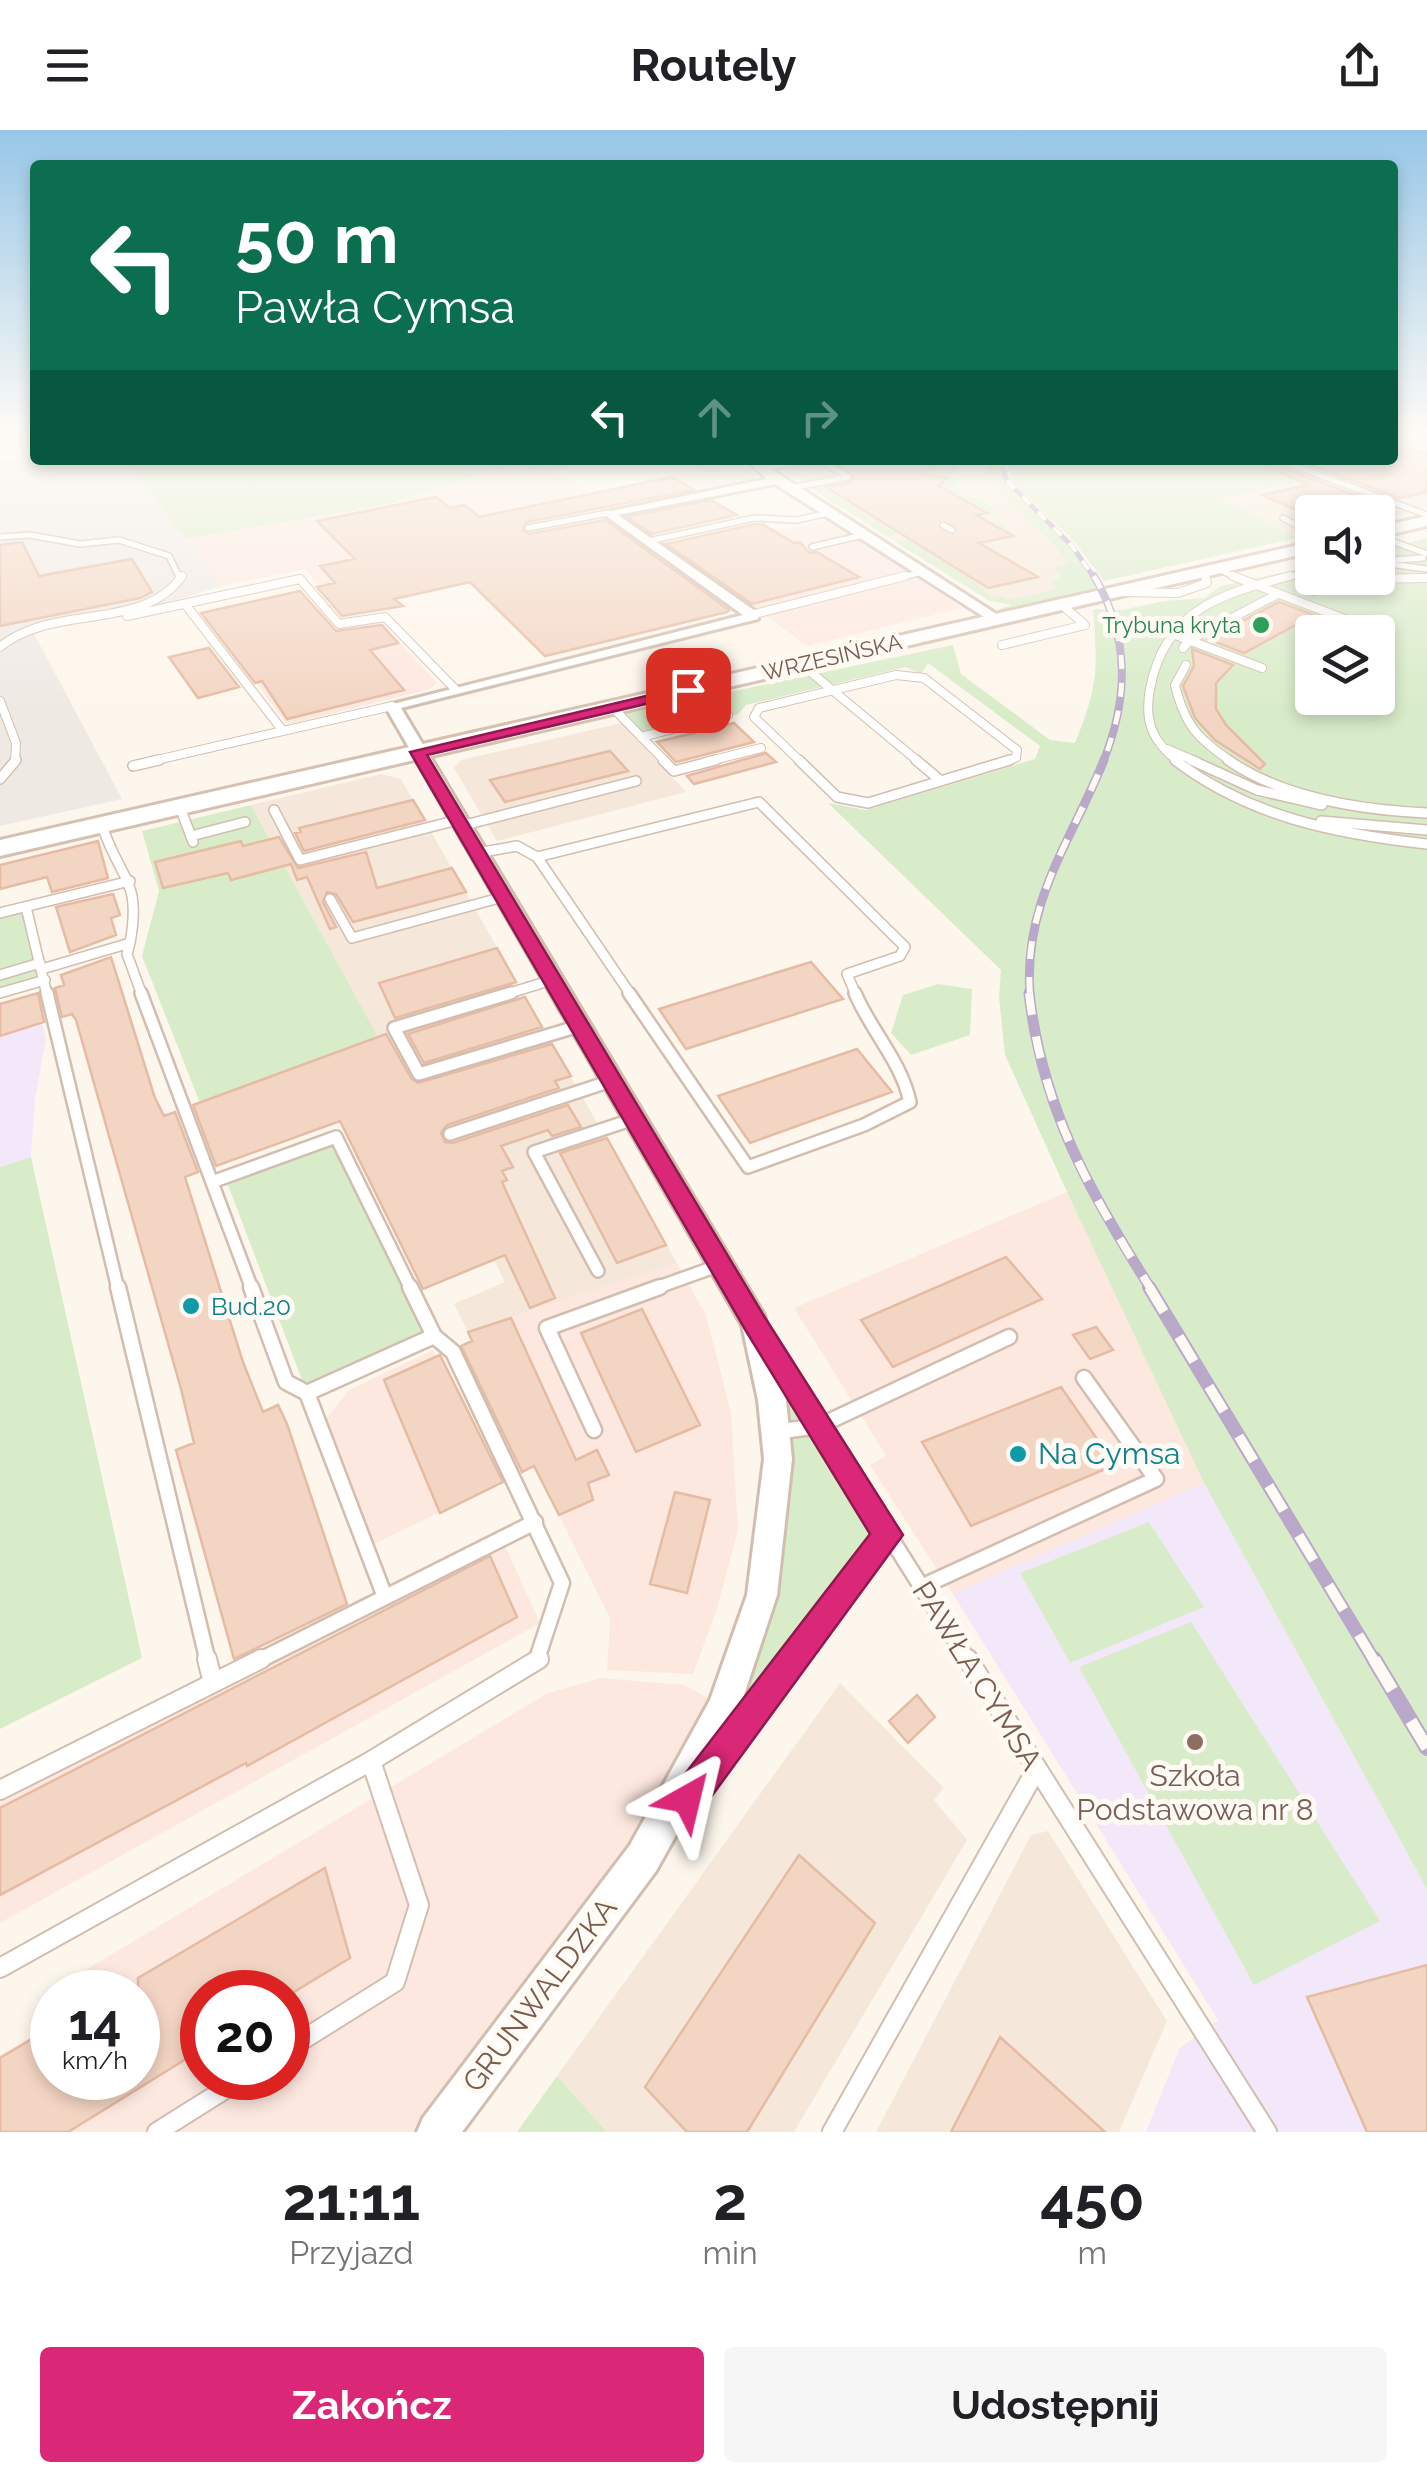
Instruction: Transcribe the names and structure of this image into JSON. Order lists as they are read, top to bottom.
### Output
{
  "streets": {
    "street": ["WRZESIŃSKA", "PAWŁA CYMSA", "GRUNWALDZKA"]
  },
  "crossings": [
    ["WRZESIŃSKA", "PAWŁA CYMSA"],
    ["PAWŁA CYMSA", "GRUNWALDZKA"]
  ],
  "places": [
    "Trybuna kryta",
    "Bud.20",
    "Na Cymsa",
    "Szkoła Podstawowa nr 8"
  ],
  "page": {
    "header": "Routely",
    "turn": ["50 m", "Pawła Cymsa"],
    "speed": "14 km/h",
    "limit": "20",
    "eta": [
      "21:11",
      "Przyjazd",
      "2",
      "min",
      "450",
      "m"
    ],
    "buttons": ["Zakończ", "Udostępnij"]
  }
}
